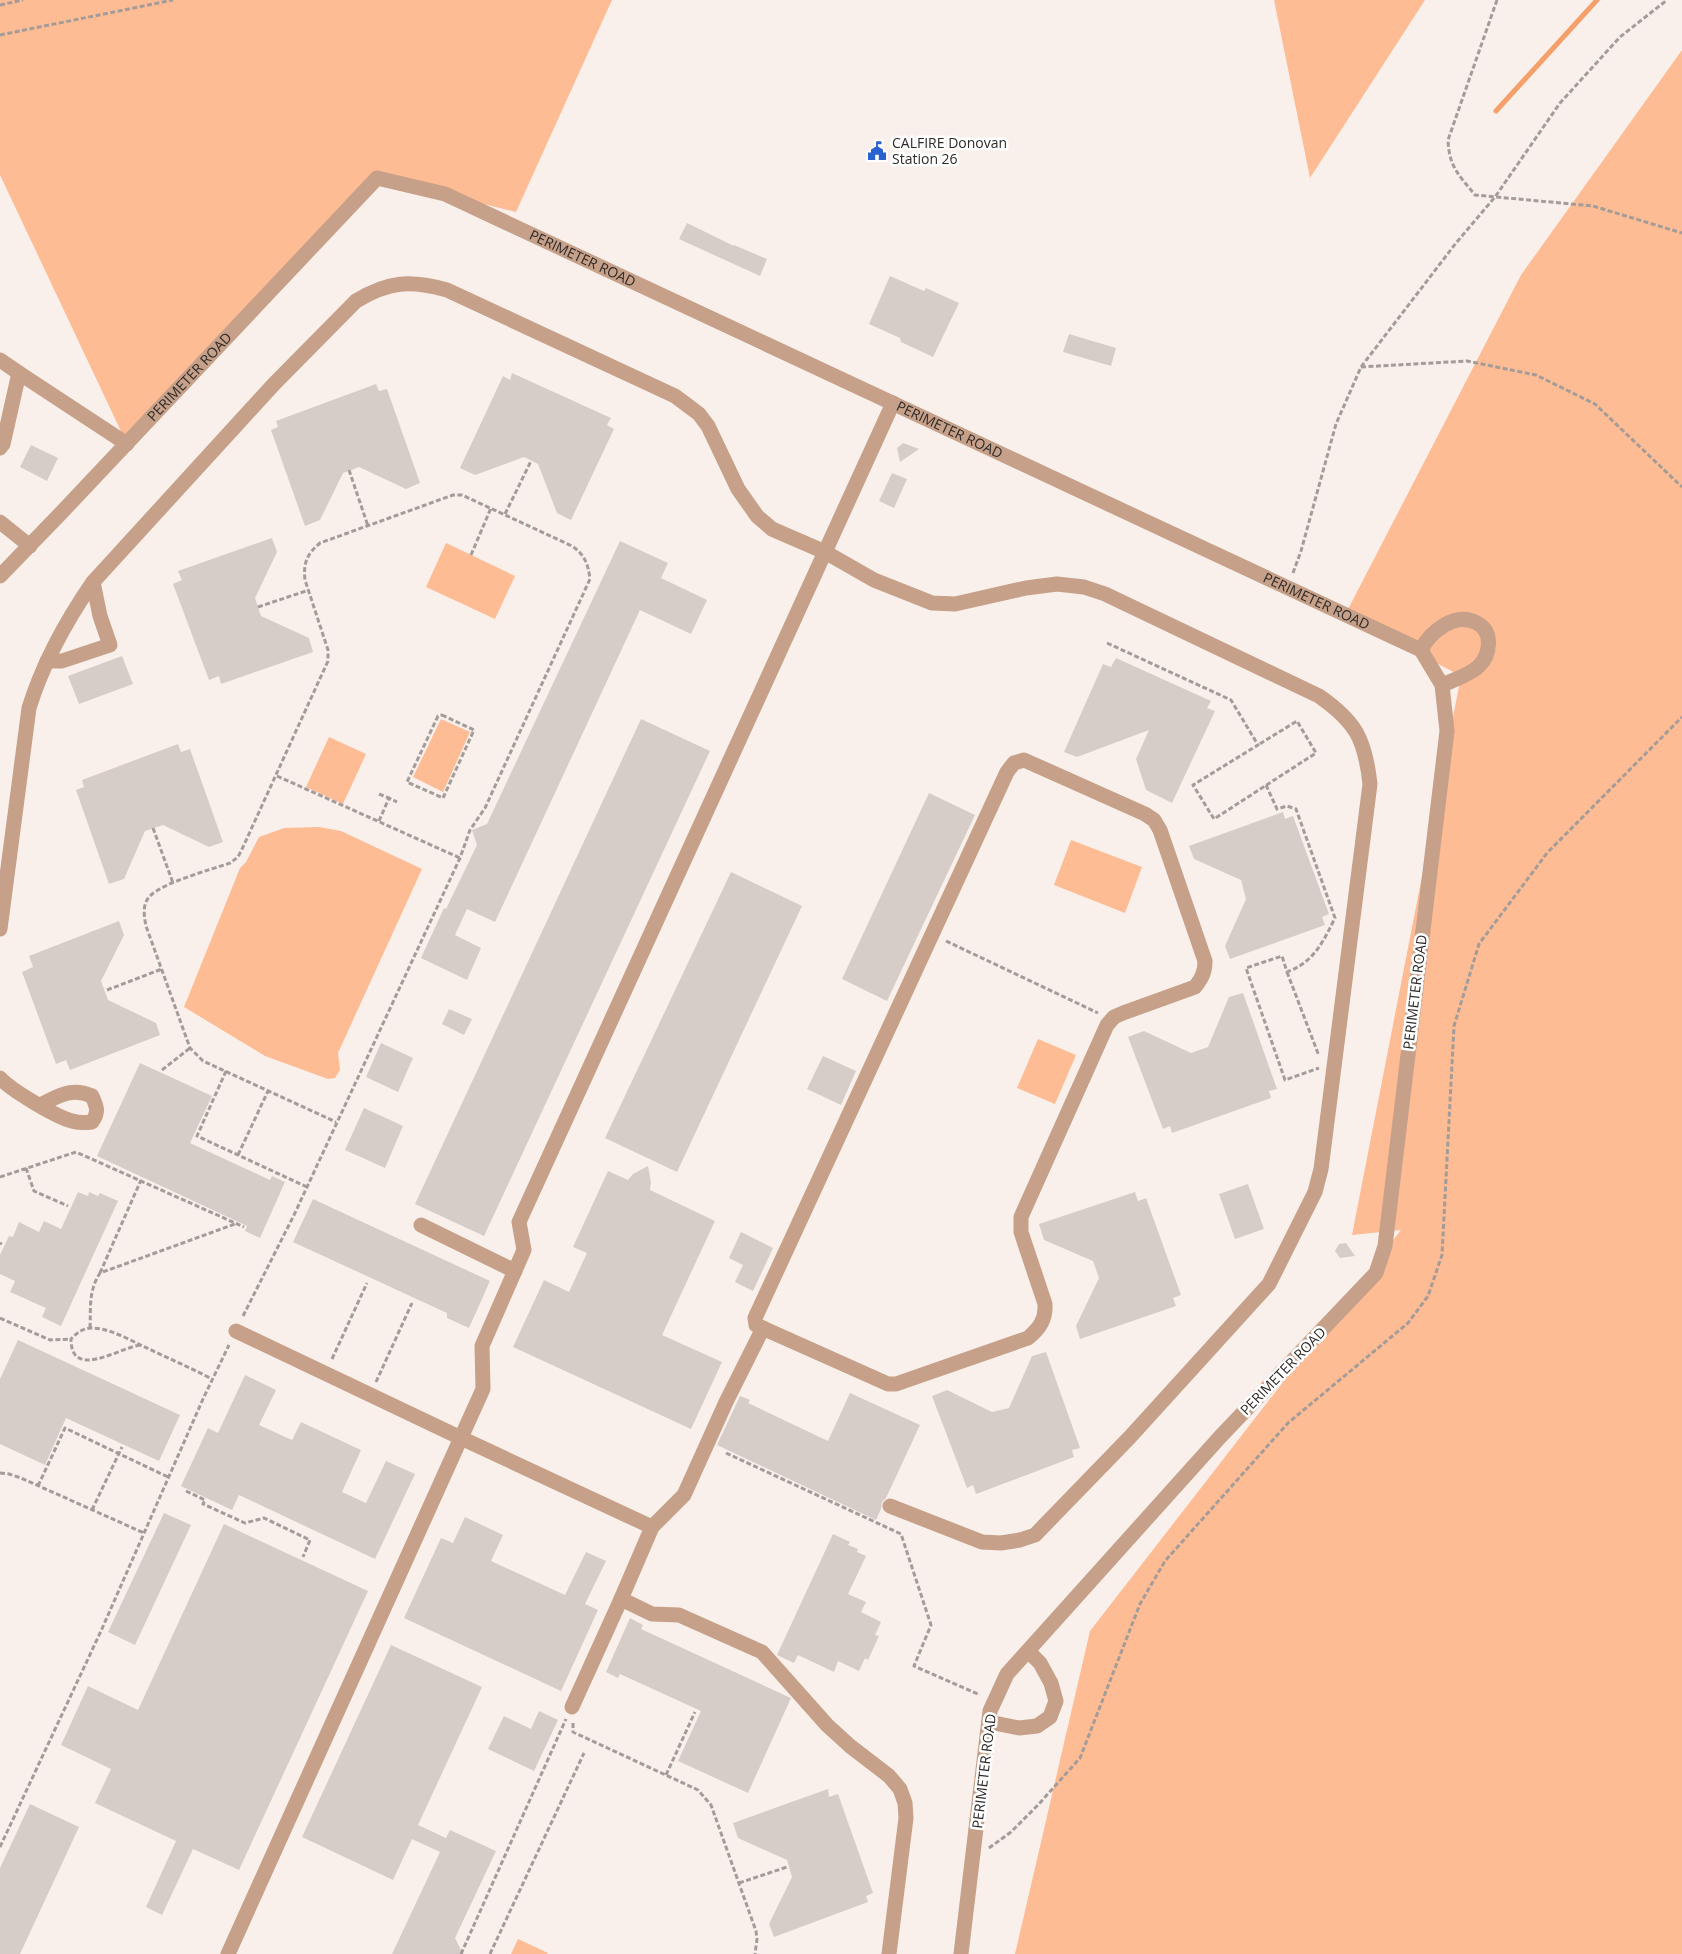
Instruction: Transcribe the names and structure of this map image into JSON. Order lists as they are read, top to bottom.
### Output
{
  "streets": {
    "street": ["PERIMETER ROAD"]
  },
  "places": {
    "public building": ["CALFIRE Donovan Station 26"]
  }
}
